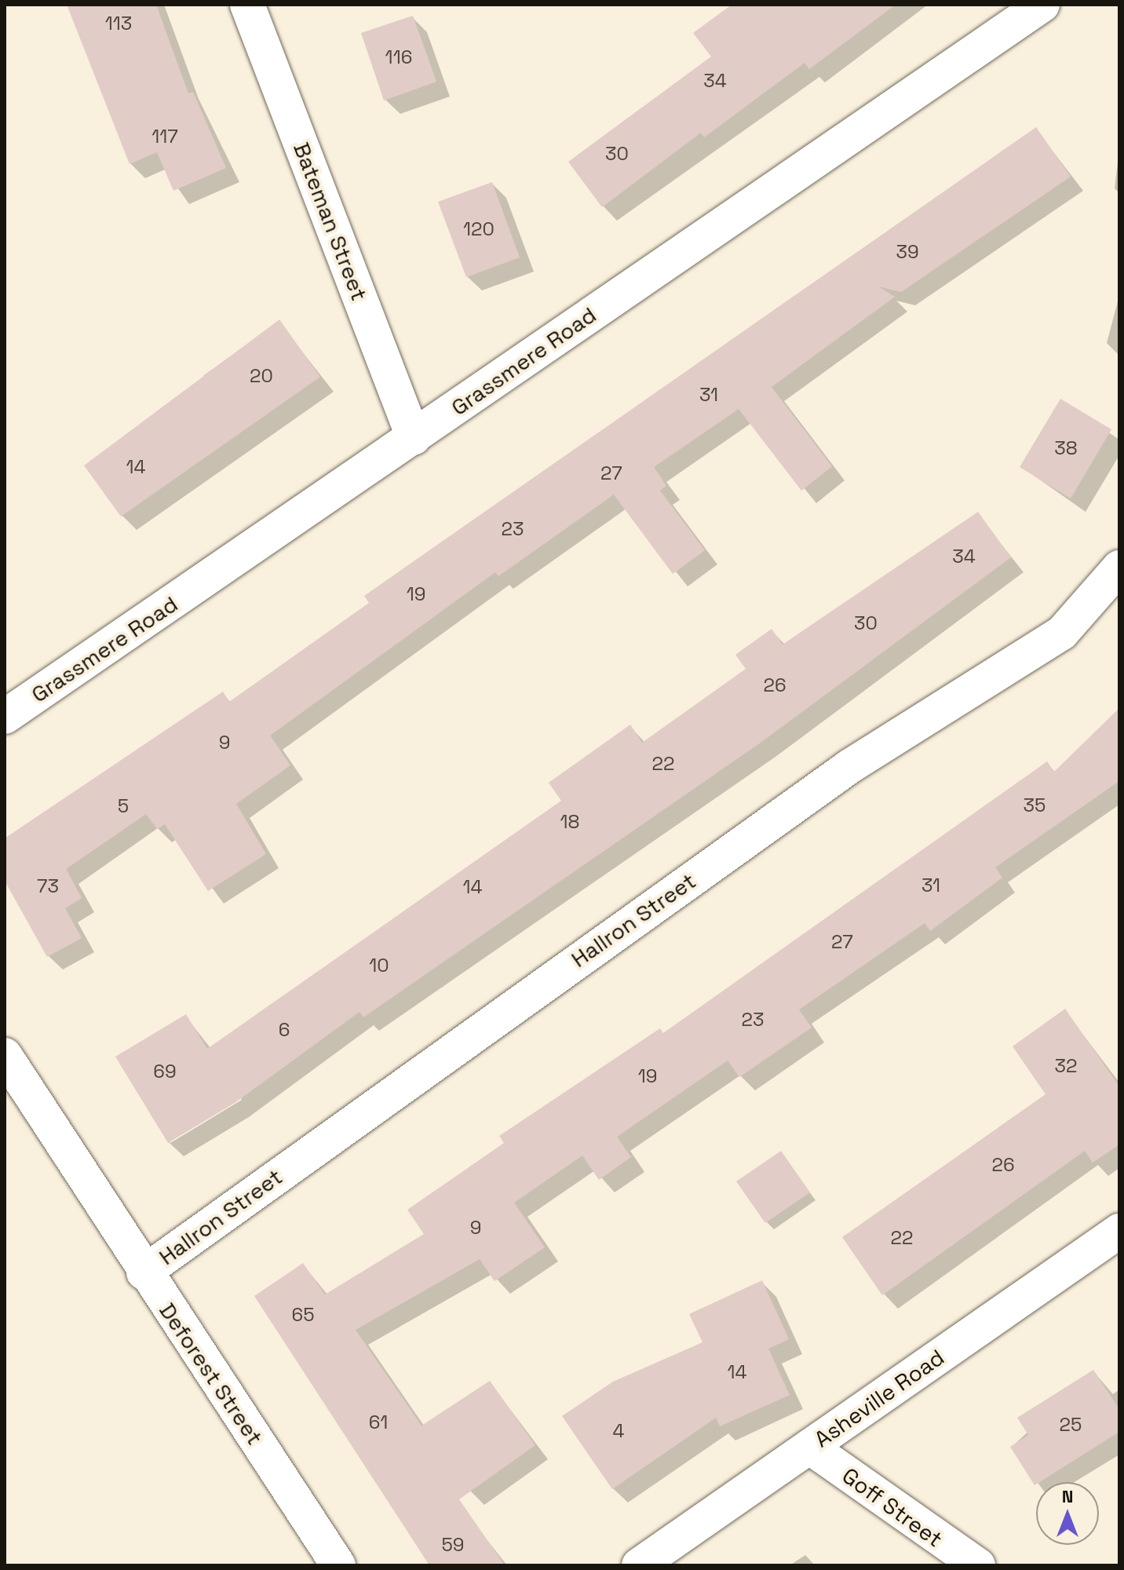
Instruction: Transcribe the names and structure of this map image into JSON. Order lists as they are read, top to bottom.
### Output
{
  "streets": {
    "street": [
      "Bateman Street",
      "Grassmere Road",
      "Hallron Street",
      "Deforest Street",
      "Asheville Road",
      "Goff Street"
    ]
  },
  "crossings": [
    ["Bateman Street", "Grassmere Road"],
    ["Hallron Street", "Deforest Street"],
    ["Asheville Road", "Goff Street"]
  ],
  "house_numbers": [
    "113",
    "116",
    "34",
    "117",
    "30",
    "120",
    "39",
    "20",
    "31",
    "38",
    "14",
    "27",
    "23",
    "34",
    "19",
    "30",
    "26",
    "9",
    "22",
    "35",
    "5",
    "18",
    "31",
    "73",
    "14",
    "27",
    "10",
    "23",
    "6",
    "32",
    "69",
    "19",
    "26",
    "9",
    "22",
    "65",
    "14",
    "61",
    "25",
    "4",
    "59"
  ],
  "north": "top"
}
